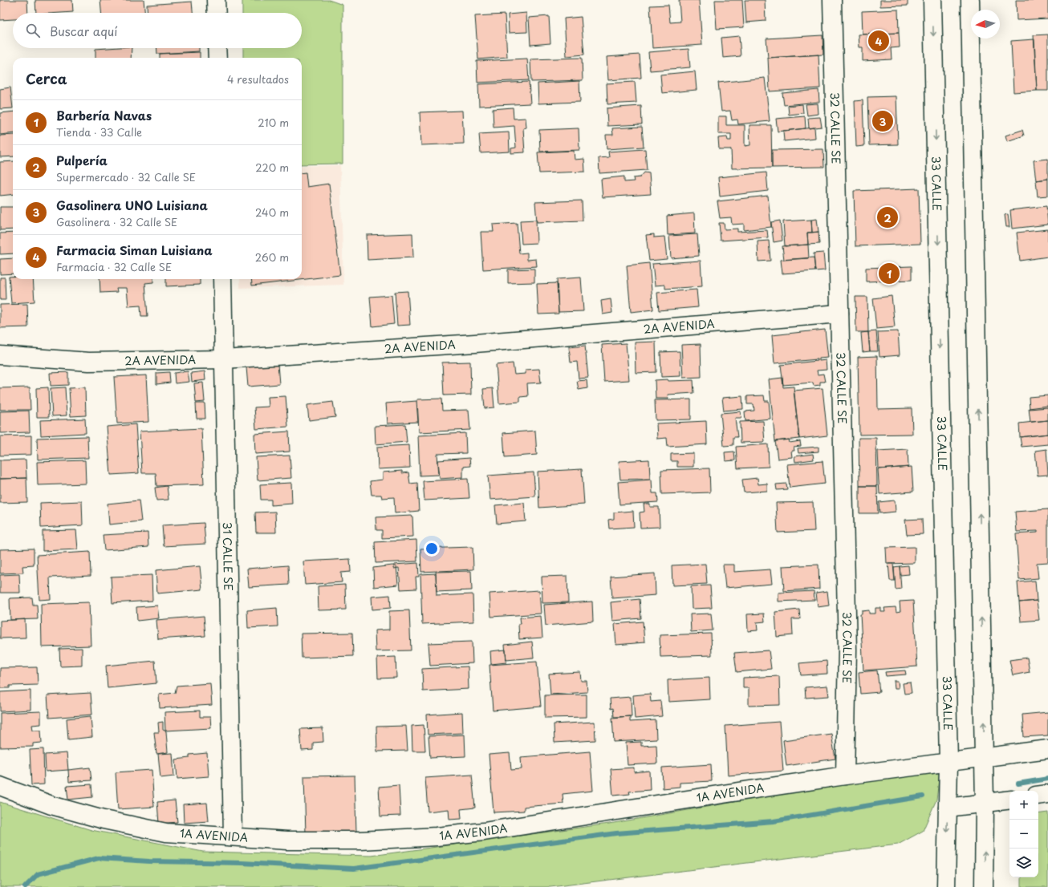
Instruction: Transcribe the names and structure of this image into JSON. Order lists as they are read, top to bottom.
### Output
{
  "streets": {
    "street": [
      "32 CALLE SE",
      "33 CALLE",
      "2A AVENIDA",
      "31 CALLE SE",
      "1A AVENIDA"
    ]
  },
  "crossings": [
    ["32 CALLE SE", "2A AVENIDA"],
    ["32 CALLE SE", "1A AVENIDA"],
    ["33 CALLE", "1A AVENIDA"],
    ["2A AVENIDA", "31 CALLE SE"],
    ["31 CALLE SE", "1A AVENIDA"]
  ],
  "north": "left",
  "page": {
    "search": "Buscar aquí",
    "pins": [
      "4",
      "3",
      "2",
      "1"
    ],
    "heading": ["Cerca", "4 resultados"],
    "list": [
      {
        "mark": "1",
        "name": "Barbería Navas",
        "note": "Tienda · 33 Calle",
        "value": "210 m"
      },
      {
        "mark": "2",
        "name": "Pulpería",
        "note": "Supermercado · 32 Calle SE",
        "value": "220 m"
      },
      {
        "mark": "3",
        "name": "Gasolinera UNO Luisiana",
        "note": "Gasolinera · 32 Calle SE",
        "value": "240 m"
      },
      {
        "mark": "4",
        "name": "Farmacia Siman Luisiana",
        "note": "Farmacia · 32 Calle SE",
        "value": "260 m"
      }
    ],
    "map_buttons": ["+", "−"]
  }
}
